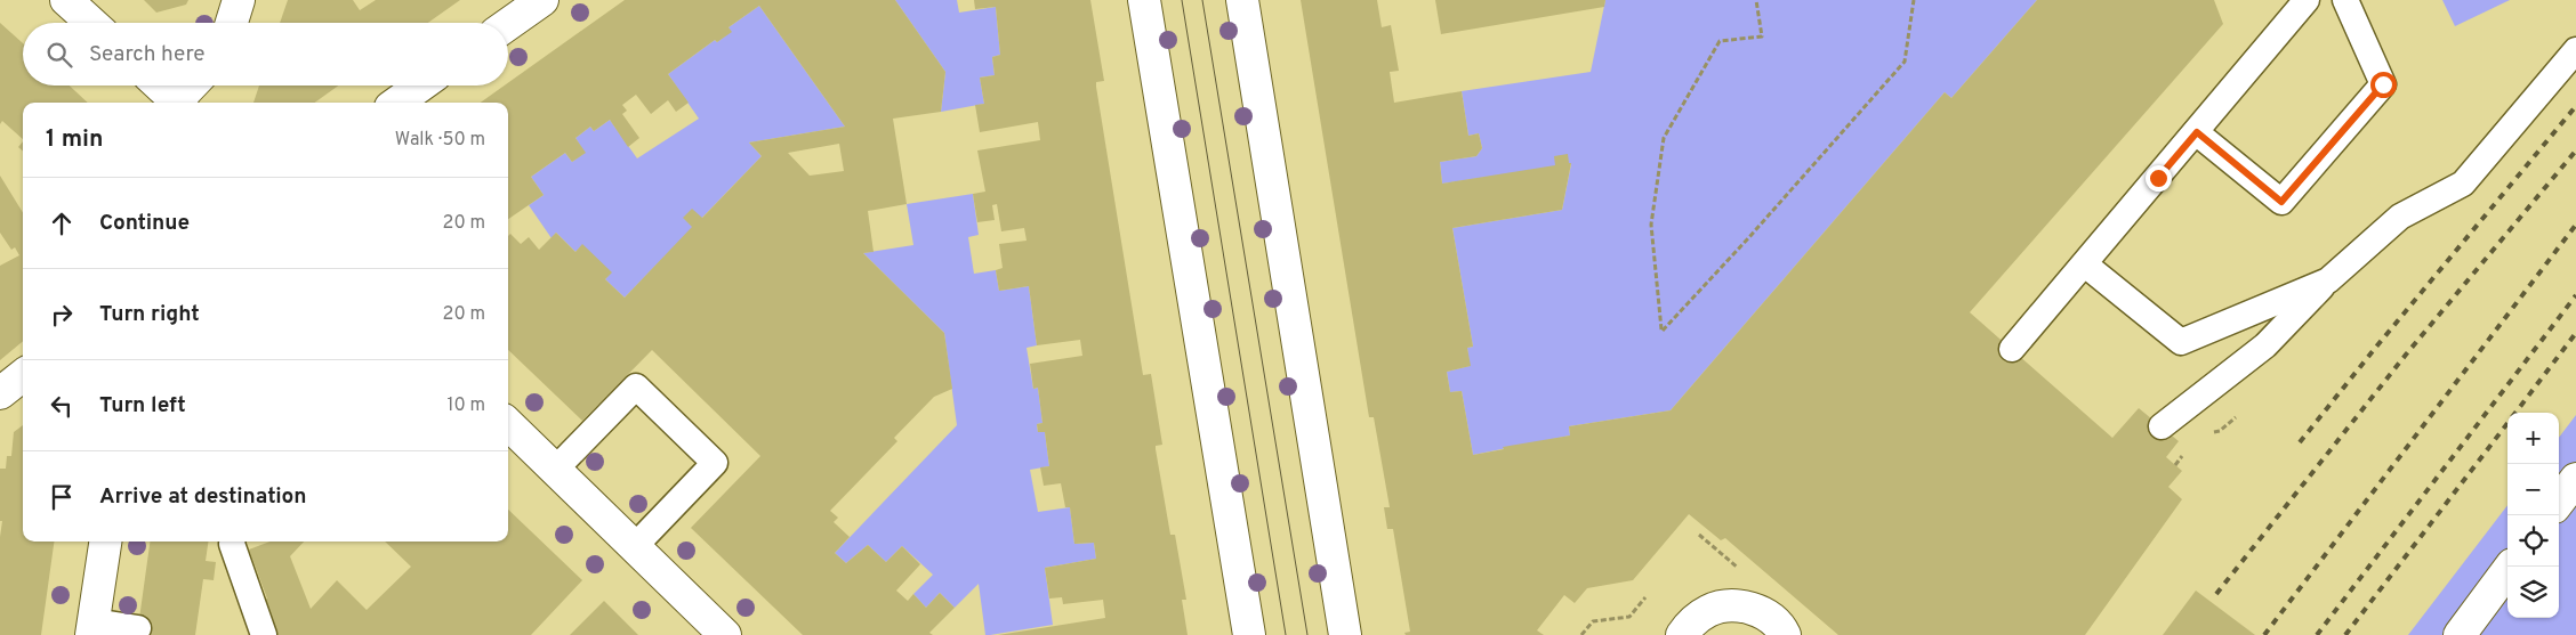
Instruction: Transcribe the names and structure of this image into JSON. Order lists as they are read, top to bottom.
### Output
{
  "page": {
    "search": "Search here",
    "heading": ["1 min", "Walk · 50 m"],
    "list": [
      ["Continue", "20 m"],
      ["Turn right", "20 m"],
      ["Turn left", "10 m"],
      "Arrive at destination"
    ],
    "map_buttons": ["+", "−"]
  }
}
